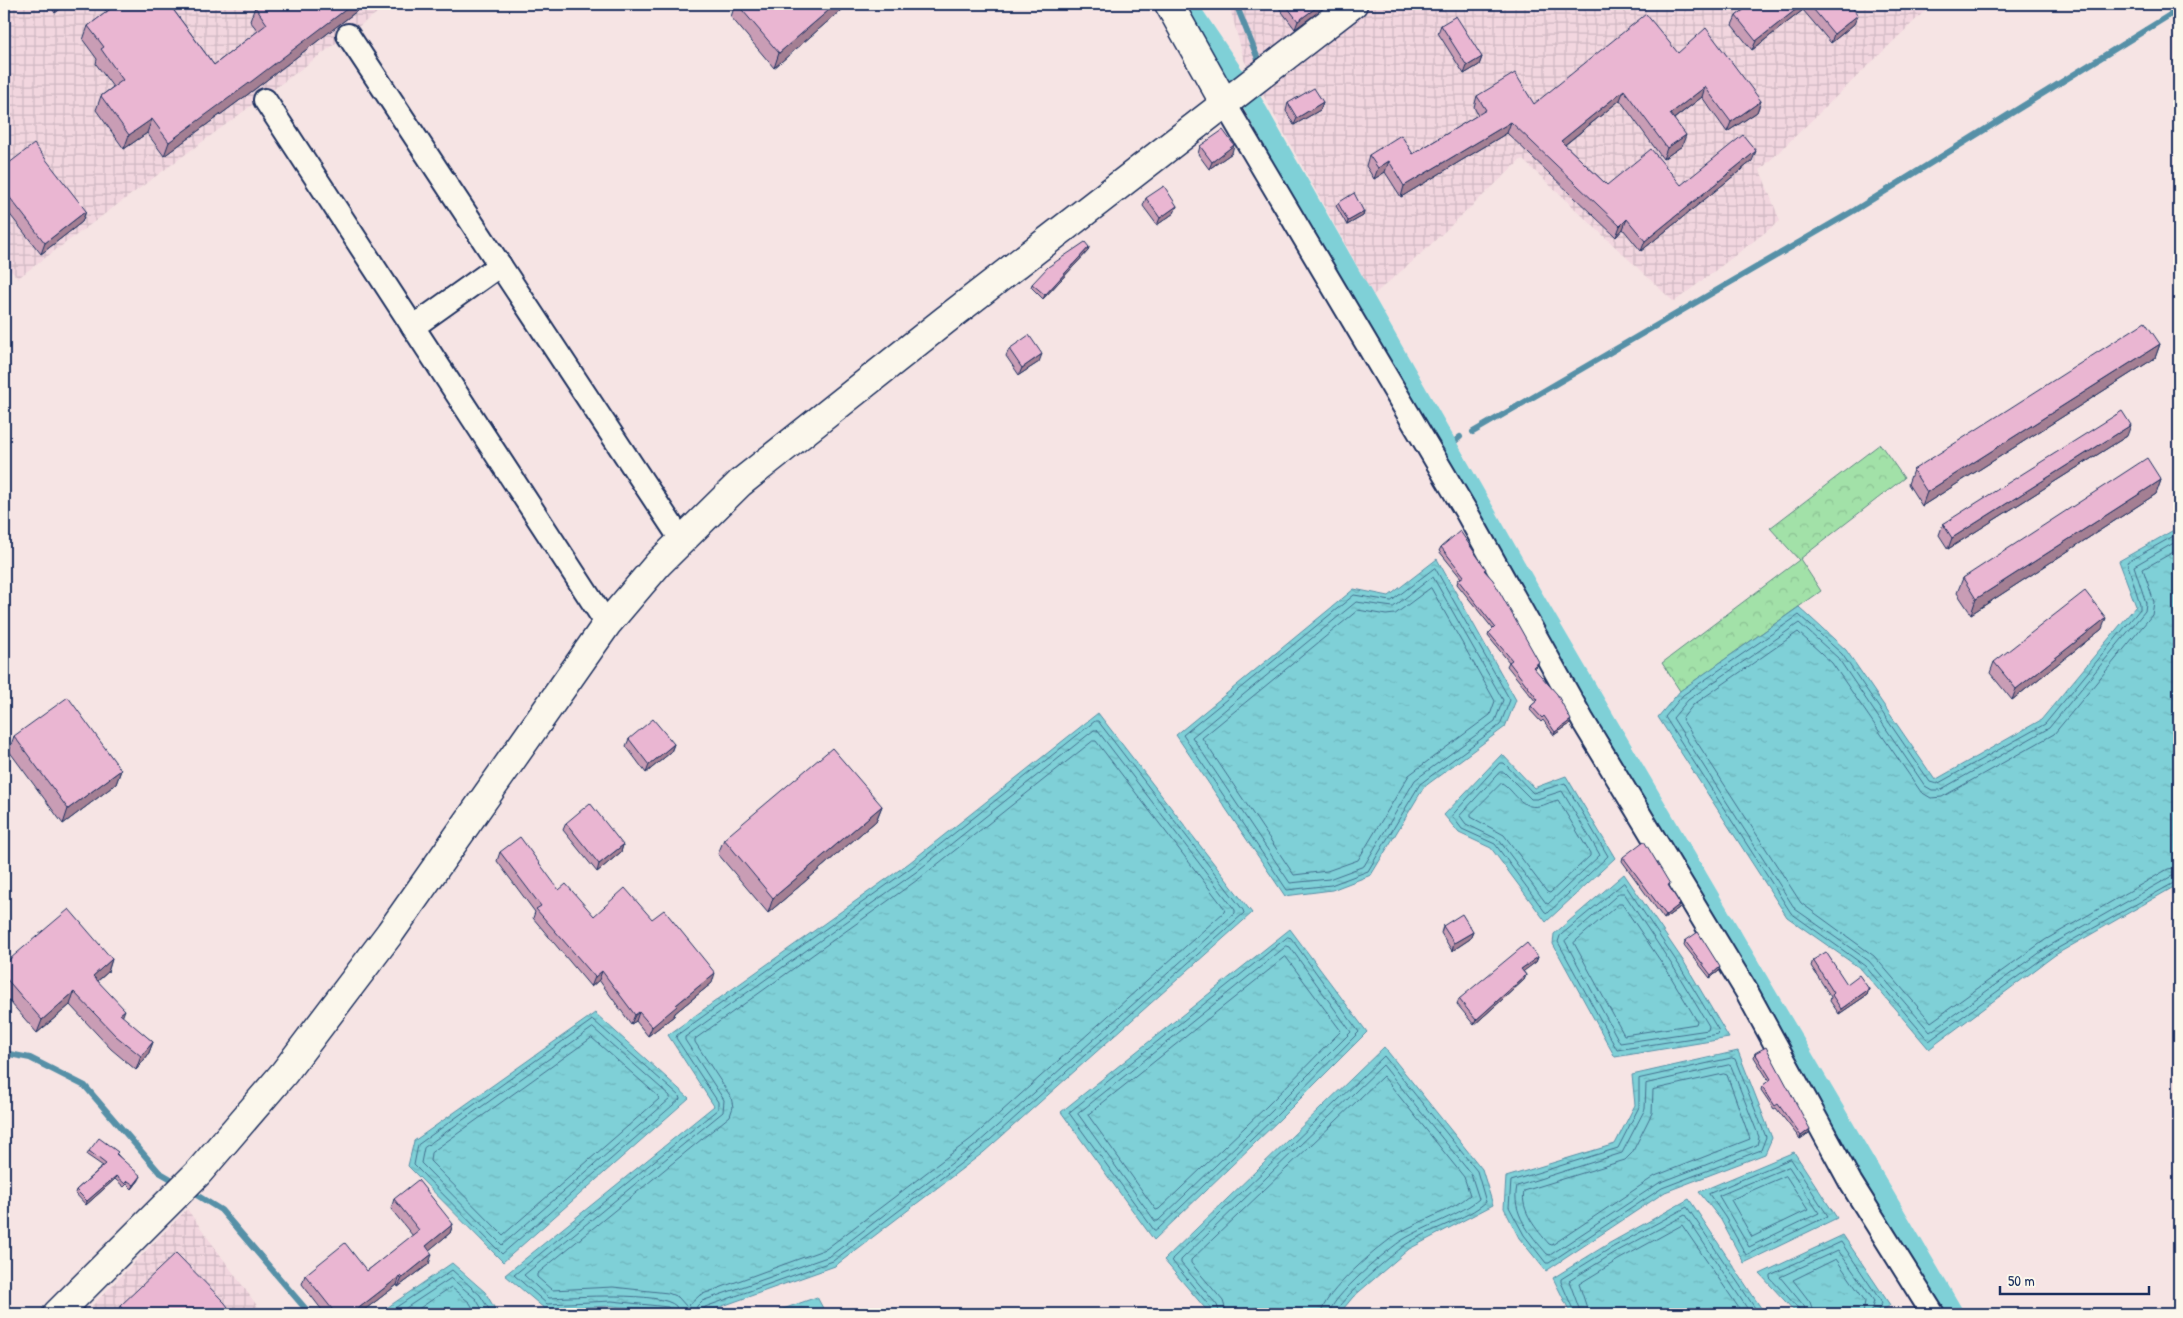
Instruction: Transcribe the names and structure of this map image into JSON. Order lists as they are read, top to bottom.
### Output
{
  "scale_bar": "50 m"
}
